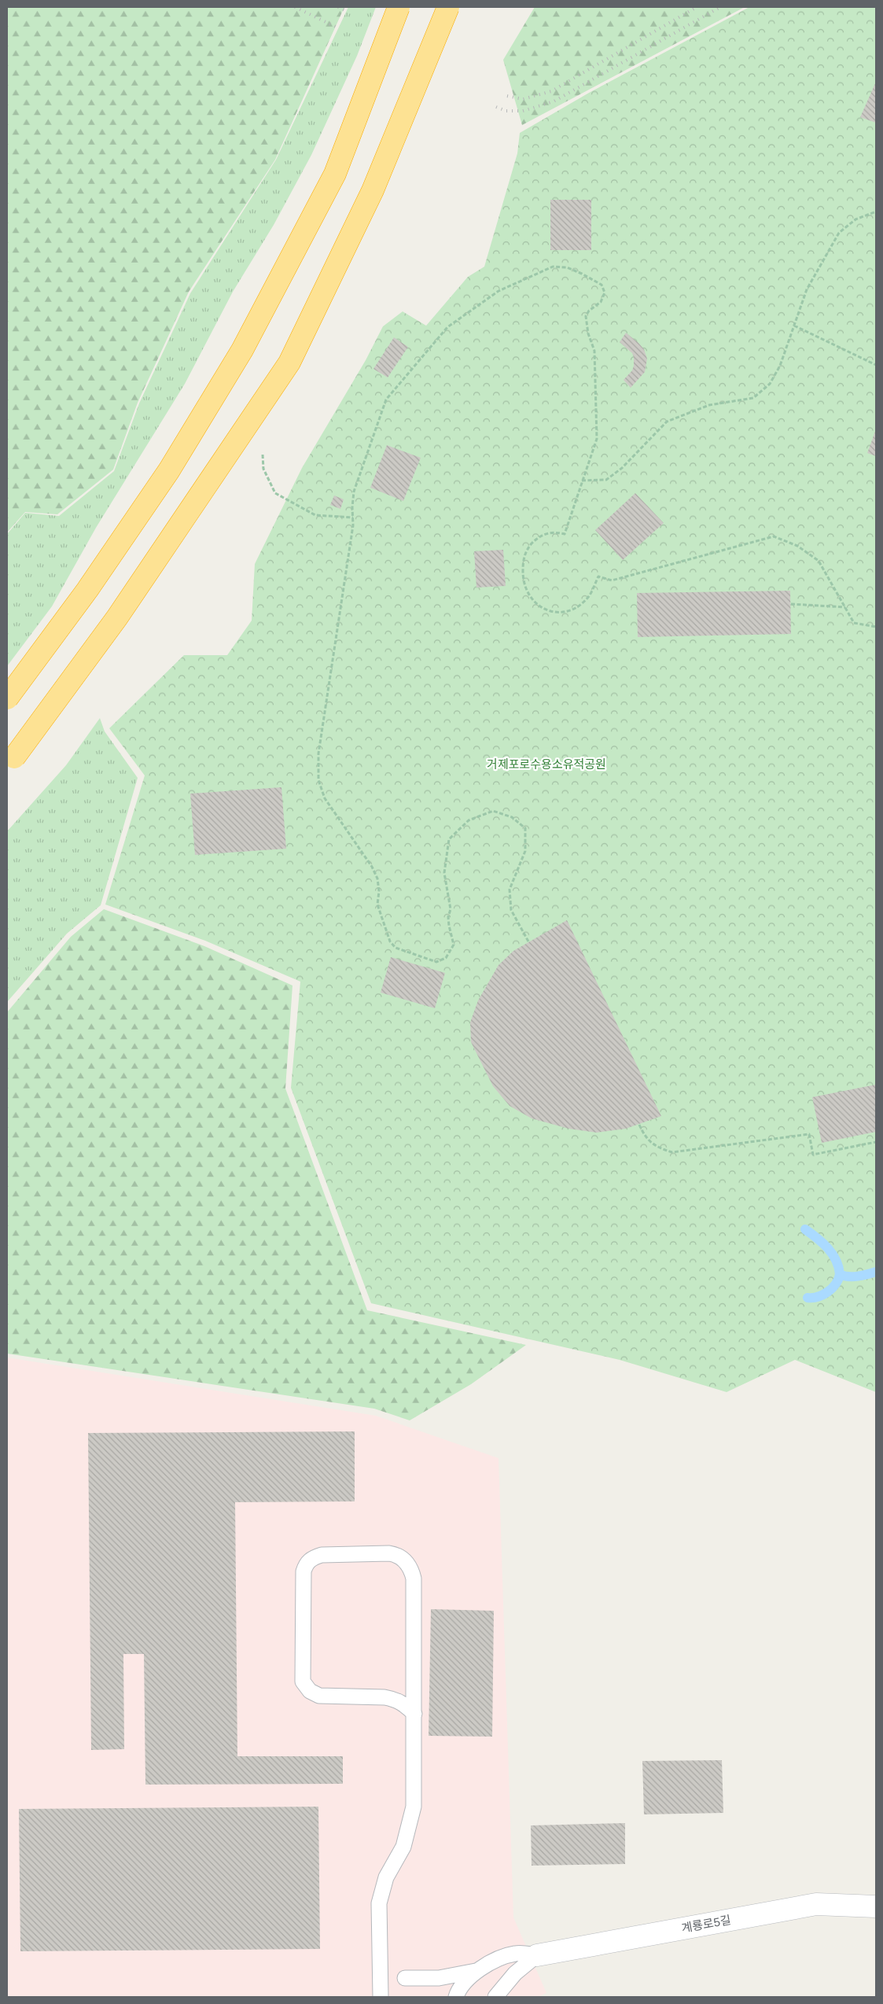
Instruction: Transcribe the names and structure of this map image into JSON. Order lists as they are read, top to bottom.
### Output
{
  "streets": {
    "street": ["계룡로5길"]
  },
  "parks": ["거제포로수용소유적공원"]
}
